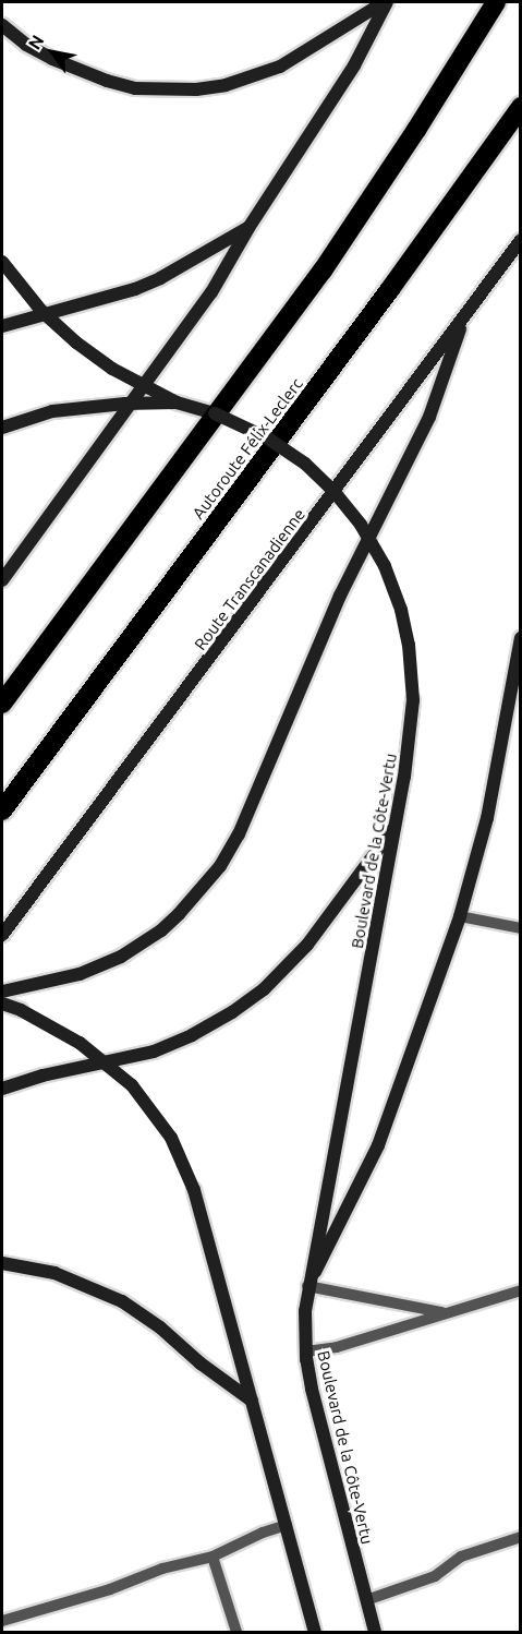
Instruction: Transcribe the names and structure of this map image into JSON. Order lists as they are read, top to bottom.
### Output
{
  "streets": {
    "highway": ["Autoroute Félix-Leclerc"],
    "main road": ["Route Transcanadienne", "Boulevard de la Côte-Vertu"]
  },
  "north": "top left"
}
